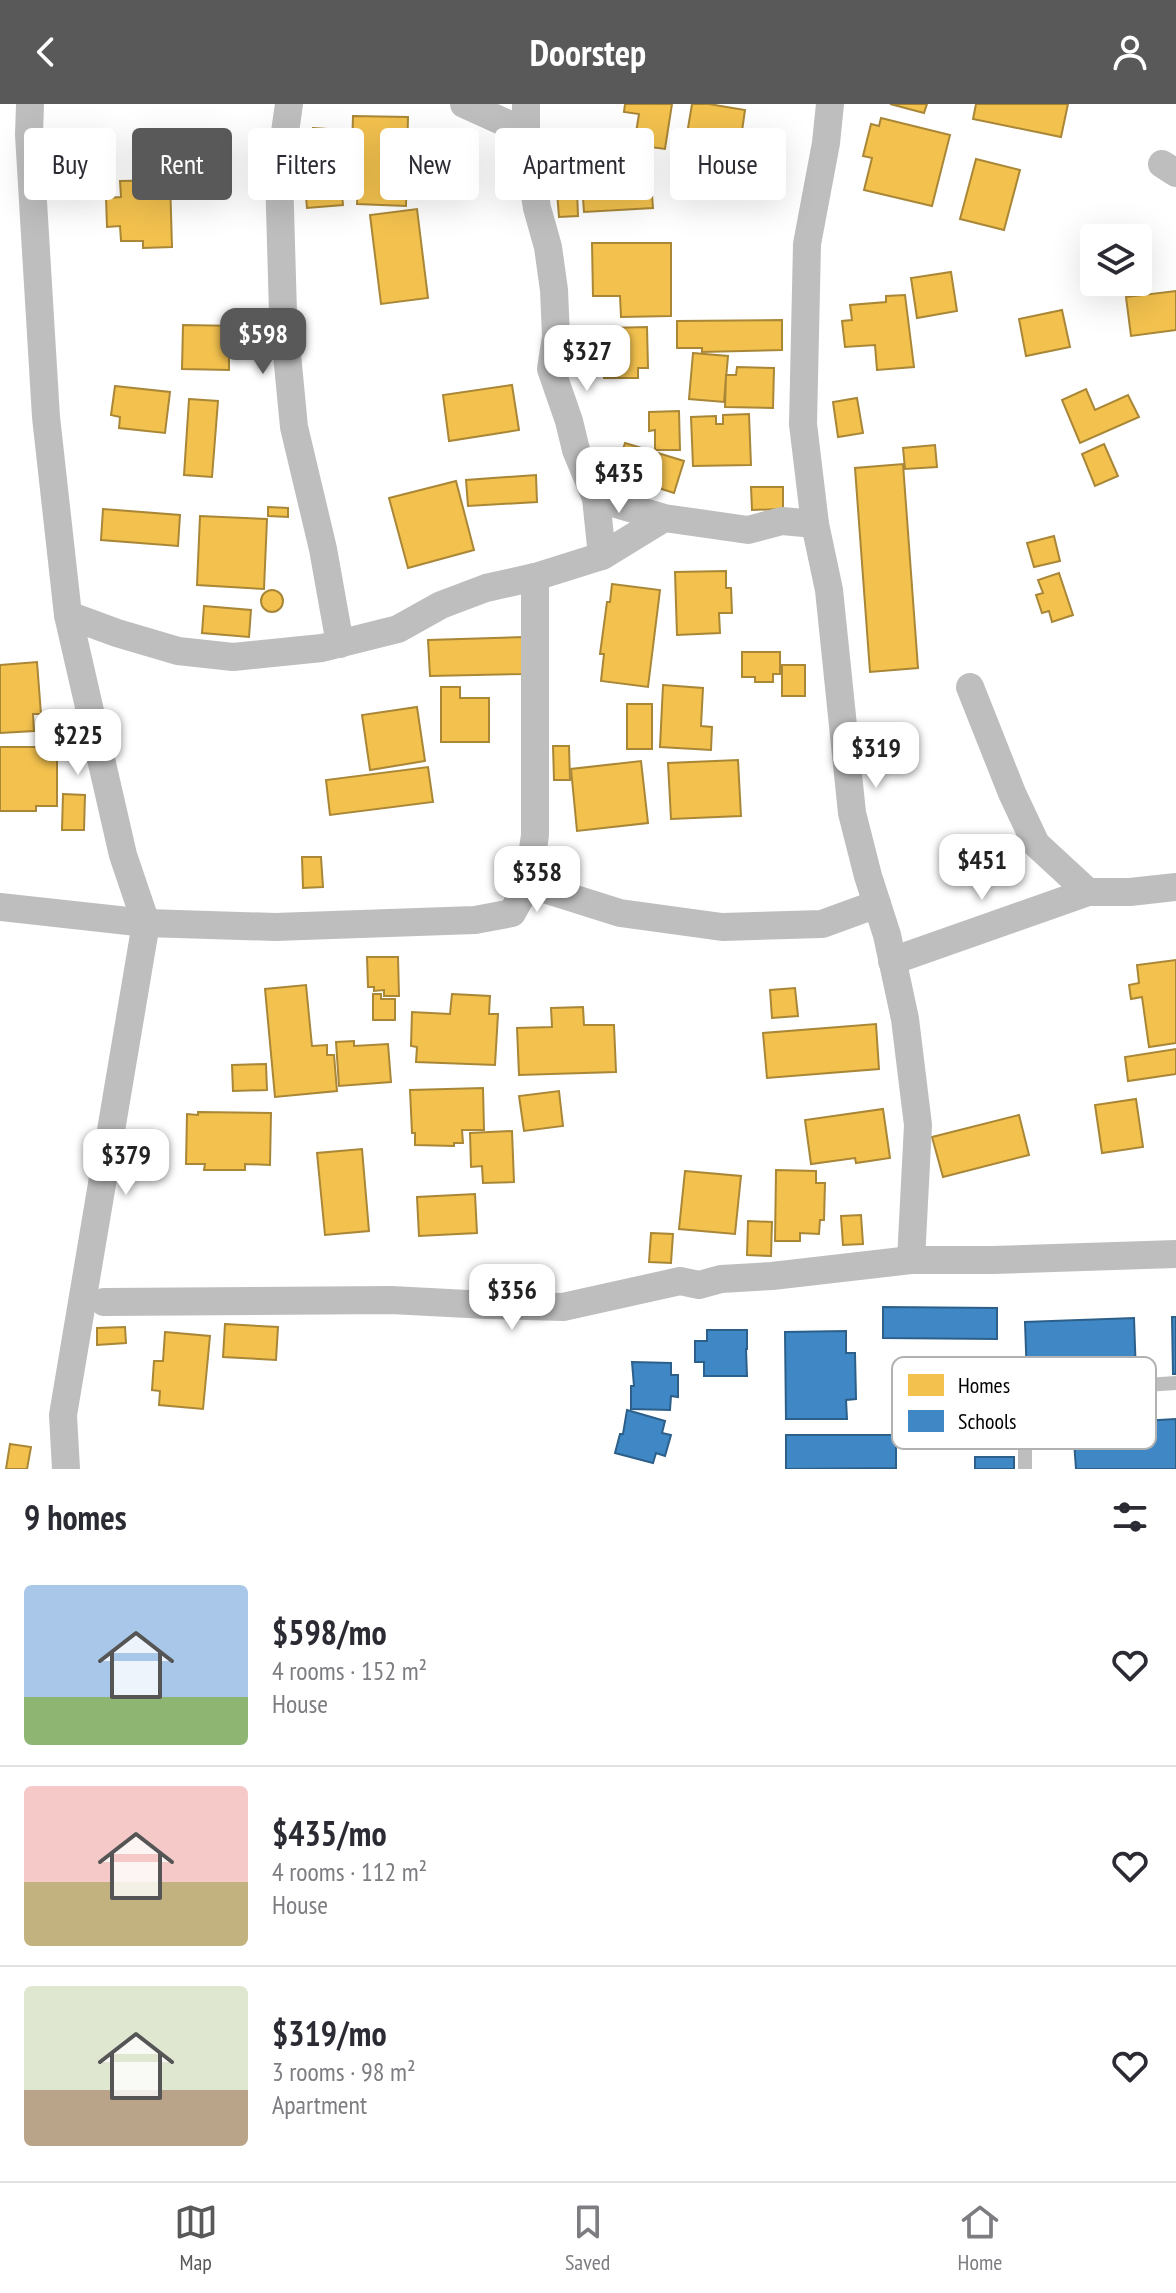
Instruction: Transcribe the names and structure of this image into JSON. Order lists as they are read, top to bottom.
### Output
{
  "legend": ["Homes", "Schools"],
  "page": {
    "header": "Doorstep",
    "chip": [
      "Buy",
      "Rent",
      "Filters",
      "New",
      "Apartment",
      "House"
    ],
    "price": [
      "$598",
      "$327",
      "$435",
      "$225",
      "$319",
      "$451",
      "$358",
      "$379",
      "$356"
    ],
    "heading": "9 homes",
    "list": [
      {
        "name": "$598/mo",
        "note": "4 rooms · 152 m² · House"
      },
      {
        "name": "$435/mo",
        "note": "4 rooms · 112 m² · House"
      },
      {
        "name": "$319/mo",
        "note": "3 rooms · 98 m² · Apartment"
      }
    ],
    "tabs": ["Map", "Saved", "Home"]
  }
}
